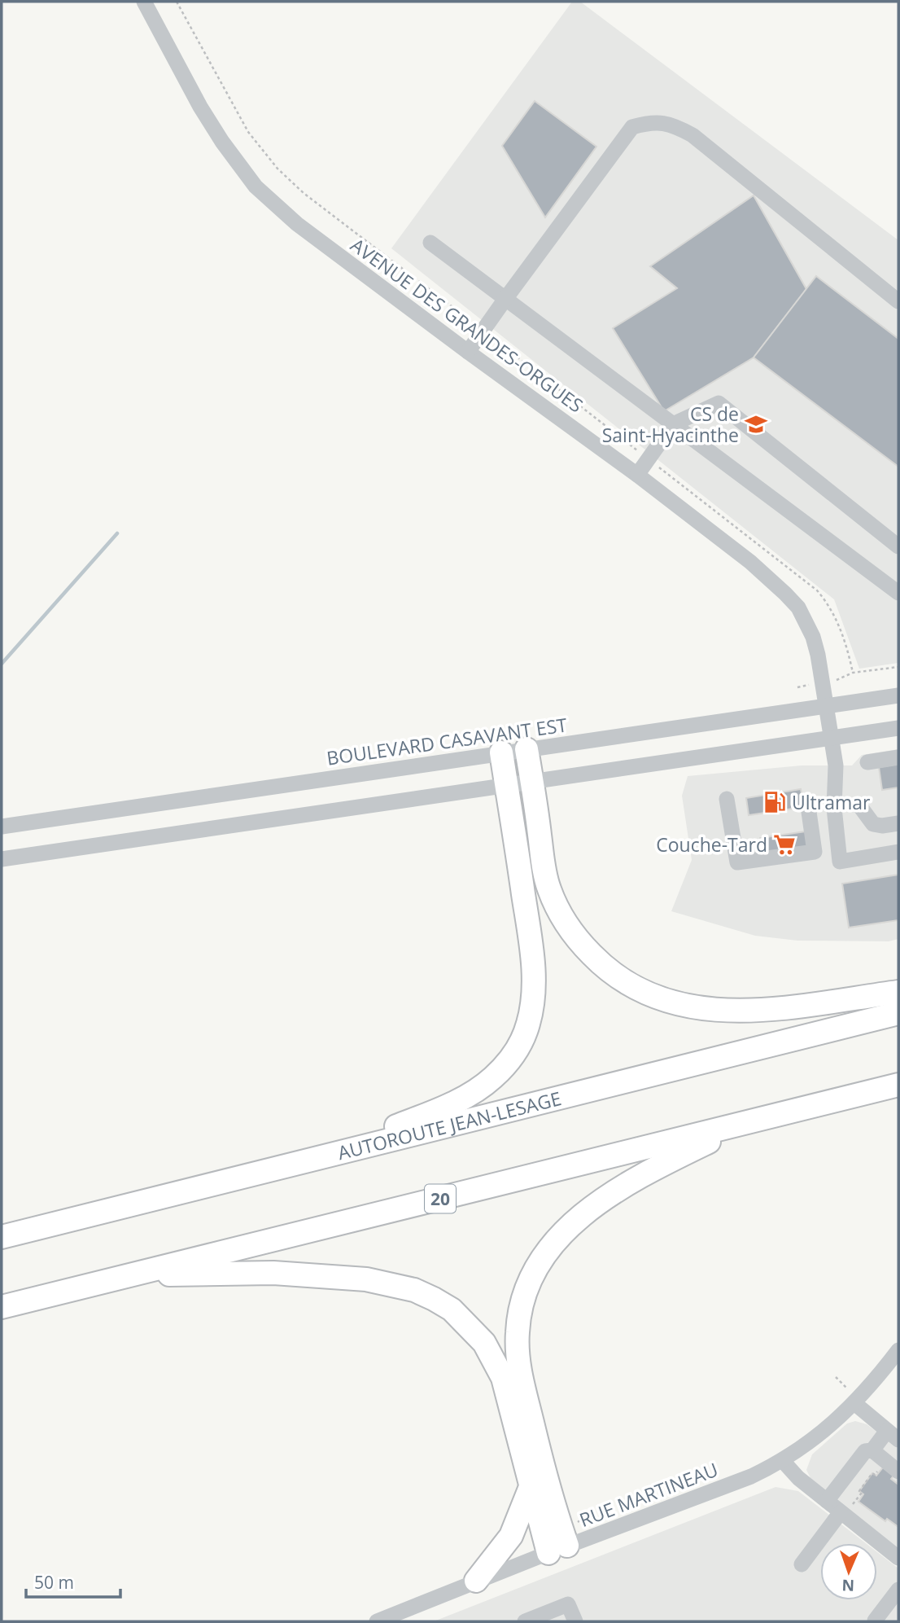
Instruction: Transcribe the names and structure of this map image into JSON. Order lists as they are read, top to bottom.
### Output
{
  "streets": {
    "highway": ["AUTOROUTE JEAN-LESAGE", "20"],
    "street": ["AVENUE DES GRANDES-ORGUES", "BOULEVARD CASAVANT EST", "RUE MARTINEAU"]
  },
  "crossings": [
    ["AVENUE DES GRANDES-ORGUES", "BOULEVARD CASAVANT EST"]
  ],
  "places": {
    "school or university": ["CS de Saint-Hyacinthe"],
    "fuel station": ["Ultramar"],
    "supermarket": ["Couche-Tard"]
  },
  "scale_bar": "50 m",
  "north": "bottom"
}
